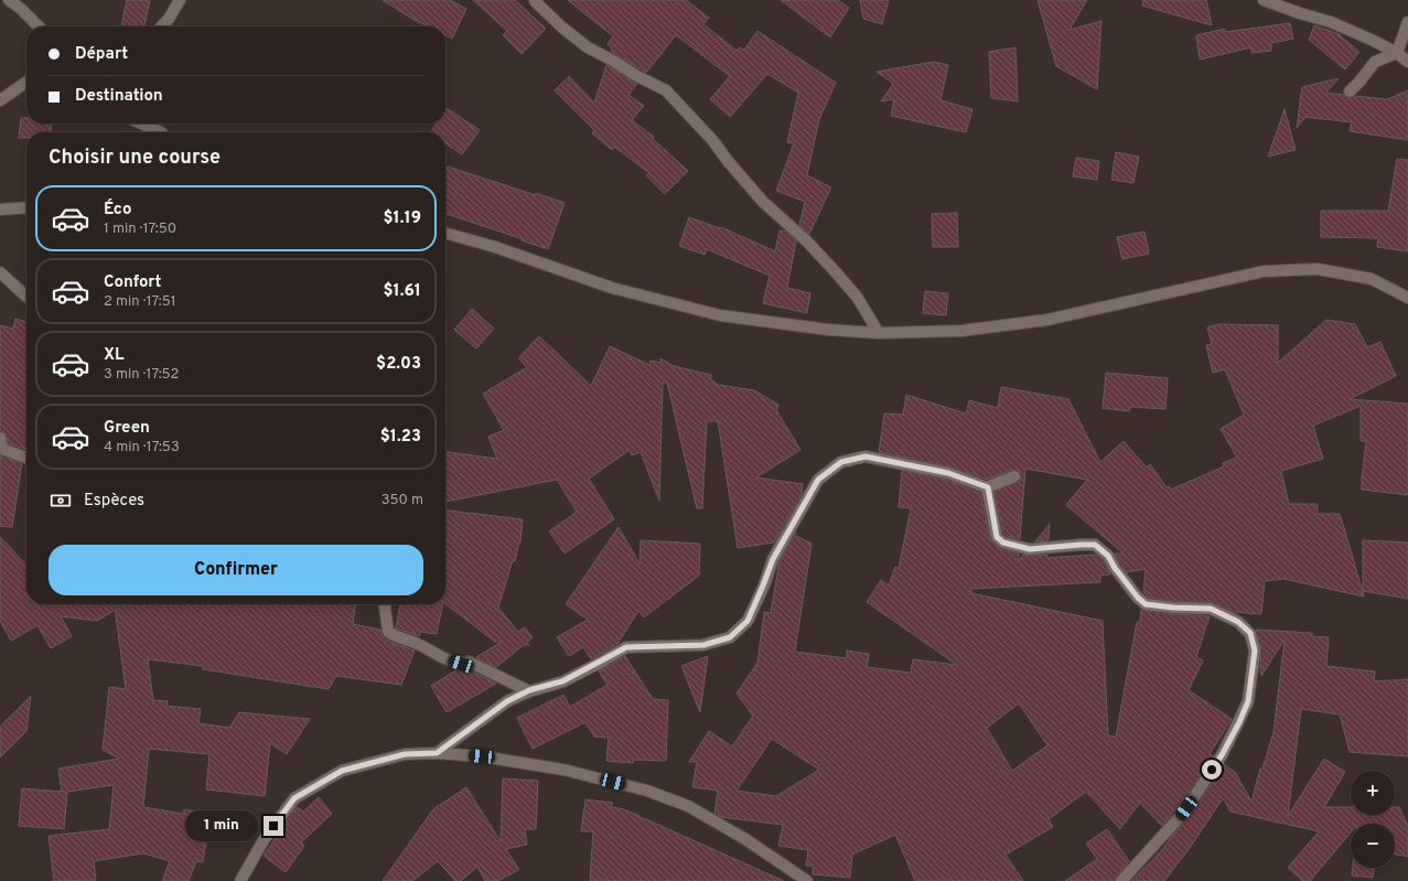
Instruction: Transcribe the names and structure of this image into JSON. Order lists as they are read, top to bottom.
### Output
{
  "page": {
    "banner": ["Départ", "Destination"],
    "heading": "Choisir une course",
    "list": [
      {
        "name": "Éco",
        "note": "1 min · 17:50",
        "value": "$1.19"
      },
      {
        "name": "Confort",
        "note": "2 min · 17:51",
        "value": "$1.61"
      },
      {
        "name": "XL",
        "note": "3 min · 17:52",
        "value": "$2.03"
      },
      {
        "name": "Green",
        "note": "4 min · 17:53",
        "value": "$1.23"
      }
    ],
    "pay": ["Espèces", "350 m"],
    "buttons": "Confirmer",
    "map_buttons": ["+", "−"],
    "bubble": "1 min"
  }
}
